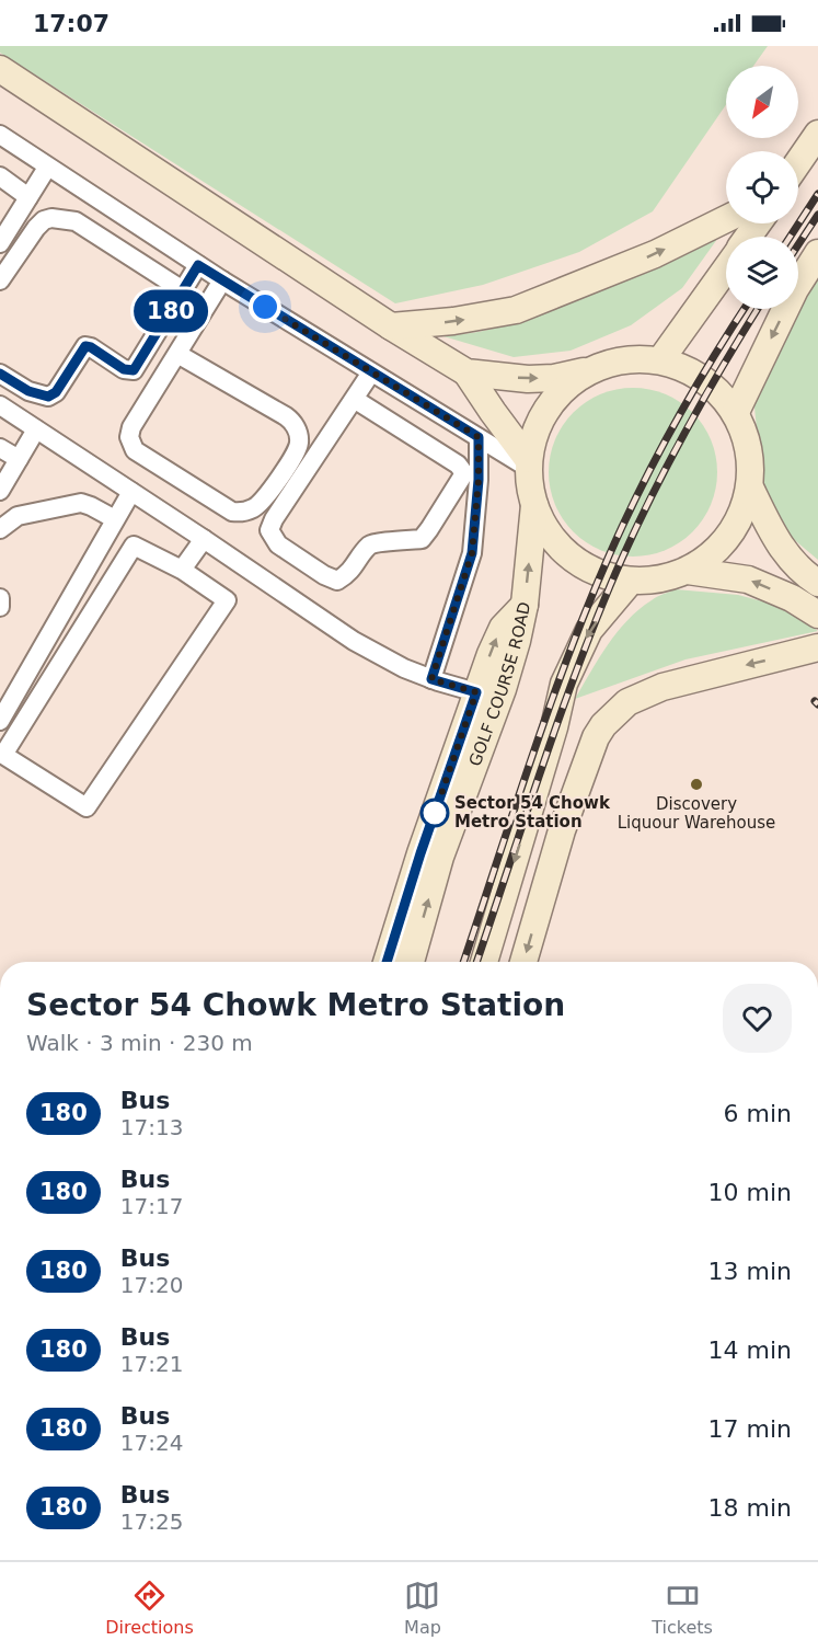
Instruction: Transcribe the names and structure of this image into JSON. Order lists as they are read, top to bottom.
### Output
{
  "streets": {
    "main road": ["GOLF COURSE ROAD"]
  },
  "places": ["Discovery Liquour Warehouse", "Sector 54 Chowk Metro Station"],
  "lines": ["bus line 180"],
  "north": "bottom left",
  "page": {
    "status": "17:07",
    "on_map": "180",
    "heading": ["Sector 54 Chowk Metro Station", "Walk · 3 min · 230 m"],
    "list": [
      {
        "mark": "180",
        "name": "Bus",
        "note": "17:13",
        "value": "6 min"
      },
      {
        "mark": "180",
        "name": "Bus",
        "note": "17:17",
        "value": "10 min"
      },
      {
        "mark": "180",
        "name": "Bus",
        "note": "17:20",
        "value": "13 min"
      },
      {
        "mark": "180",
        "name": "Bus",
        "note": "17:21",
        "value": "14 min"
      },
      {
        "mark": "180",
        "name": "Bus",
        "note": "17:24",
        "value": "17 min"
      },
      {
        "mark": "180",
        "name": "Bus",
        "note": "17:25",
        "value": "18 min"
      }
    ],
    "tabs": ["Directions", "Map", "Tickets"]
  }
}
